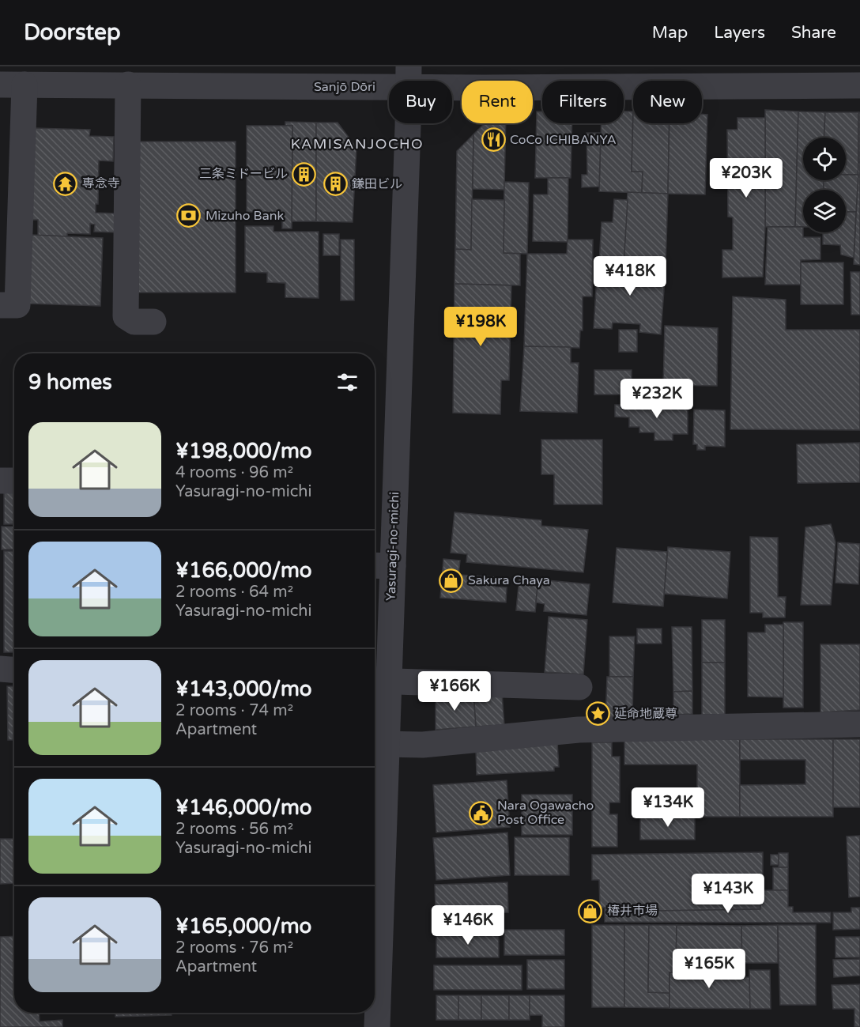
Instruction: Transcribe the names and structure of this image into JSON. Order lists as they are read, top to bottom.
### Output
{
  "streets": {
    "street": ["Sanjō Dōri", "Yasuragi-no-michi"]
  },
  "crossings": [
    ["Sanjō Dōri", "Yasuragi-no-michi"]
  ],
  "districts": ["KAMISANJOCHO"],
  "places": {
    "restaurant": ["CoCo ICHIBANYA"],
    "building": ["三条ミドービル", "鎌田ビル"],
    "temple": ["専念寺"],
    "bank": ["Mizuho Bank"],
    "shop": ["Sakura Chaya", "椿井市場"],
    "place": ["延命地蔵尊"],
    "public building": ["Nara Ogawacho Post Office"]
  },
  "page": {
    "header": "Doorstep",
    "nav": ["Map", "Layers", "Share"],
    "chip": [
      "Buy",
      "Rent",
      "Filters",
      "New"
    ],
    "price": [
      "¥203K",
      "¥418K",
      "¥198K",
      "¥232K",
      "¥166K",
      "¥134K",
      "¥143K",
      "¥146K",
      "¥165K"
    ],
    "heading": "9 homes",
    "list": [
      {
        "name": "¥198,000/mo",
        "note": "4 rooms · 96 m² · Yasuragi-no-michi"
      },
      {
        "name": "¥166,000/mo",
        "note": "2 rooms · 64 m² · Yasuragi-no-michi"
      },
      {
        "name": "¥143,000/mo",
        "note": "2 rooms · 74 m² · Apartment"
      },
      {
        "name": "¥146,000/mo",
        "note": "2 rooms · 56 m² · Yasuragi-no-michi"
      },
      {
        "name": "¥165,000/mo",
        "note": "2 rooms · 76 m² · Apartment"
      }
    ]
  }
}
